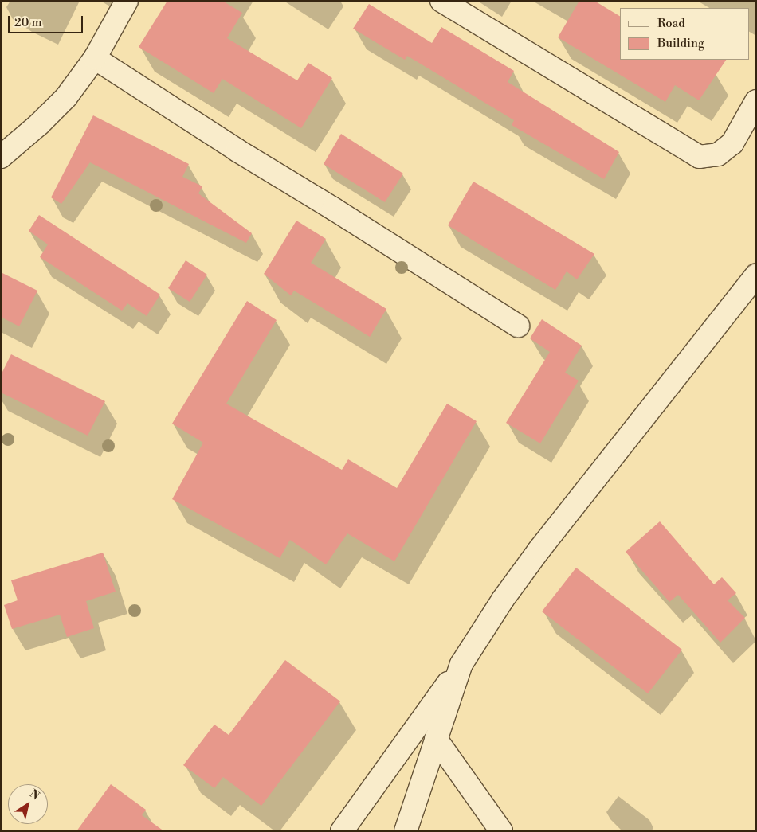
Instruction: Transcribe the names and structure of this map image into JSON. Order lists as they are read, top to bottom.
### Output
{
  "legend": ["Road", "Building"],
  "scale_bar": "20 m",
  "north": "top right"
}
